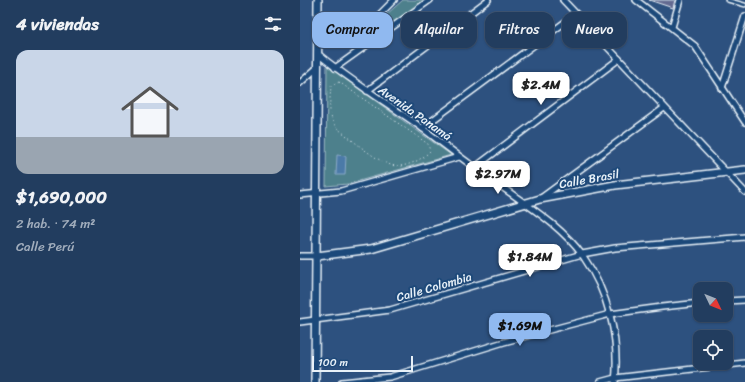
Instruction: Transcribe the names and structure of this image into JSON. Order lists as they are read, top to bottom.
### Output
{
  "streets": {
    "main road": ["Calle Brasil"],
    "street": ["Avenida Panamá", "Calle Colombia"]
  },
  "crossings": [
    ["Avenida Panamá", "Calle Brasil"],
    ["Avenida Panamá", "Calle Colombia"]
  ],
  "scale_bar": "100 m",
  "north": "bottom right",
  "page": {
    "heading": "4 viviendas",
    "chip": [
      "Comprar",
      "Alquilar",
      "Filtros",
      "Nuevo"
    ],
    "list": [
      {
        "name": "$1,690,000",
        "note": "2 hab. · 74 m² · Calle Perú"
      }
    ],
    "price": [
      "$2.4M",
      "$2.97M",
      "$1.84M",
      "$1.69M"
    ],
    "scale": "100 m"
  }
}
